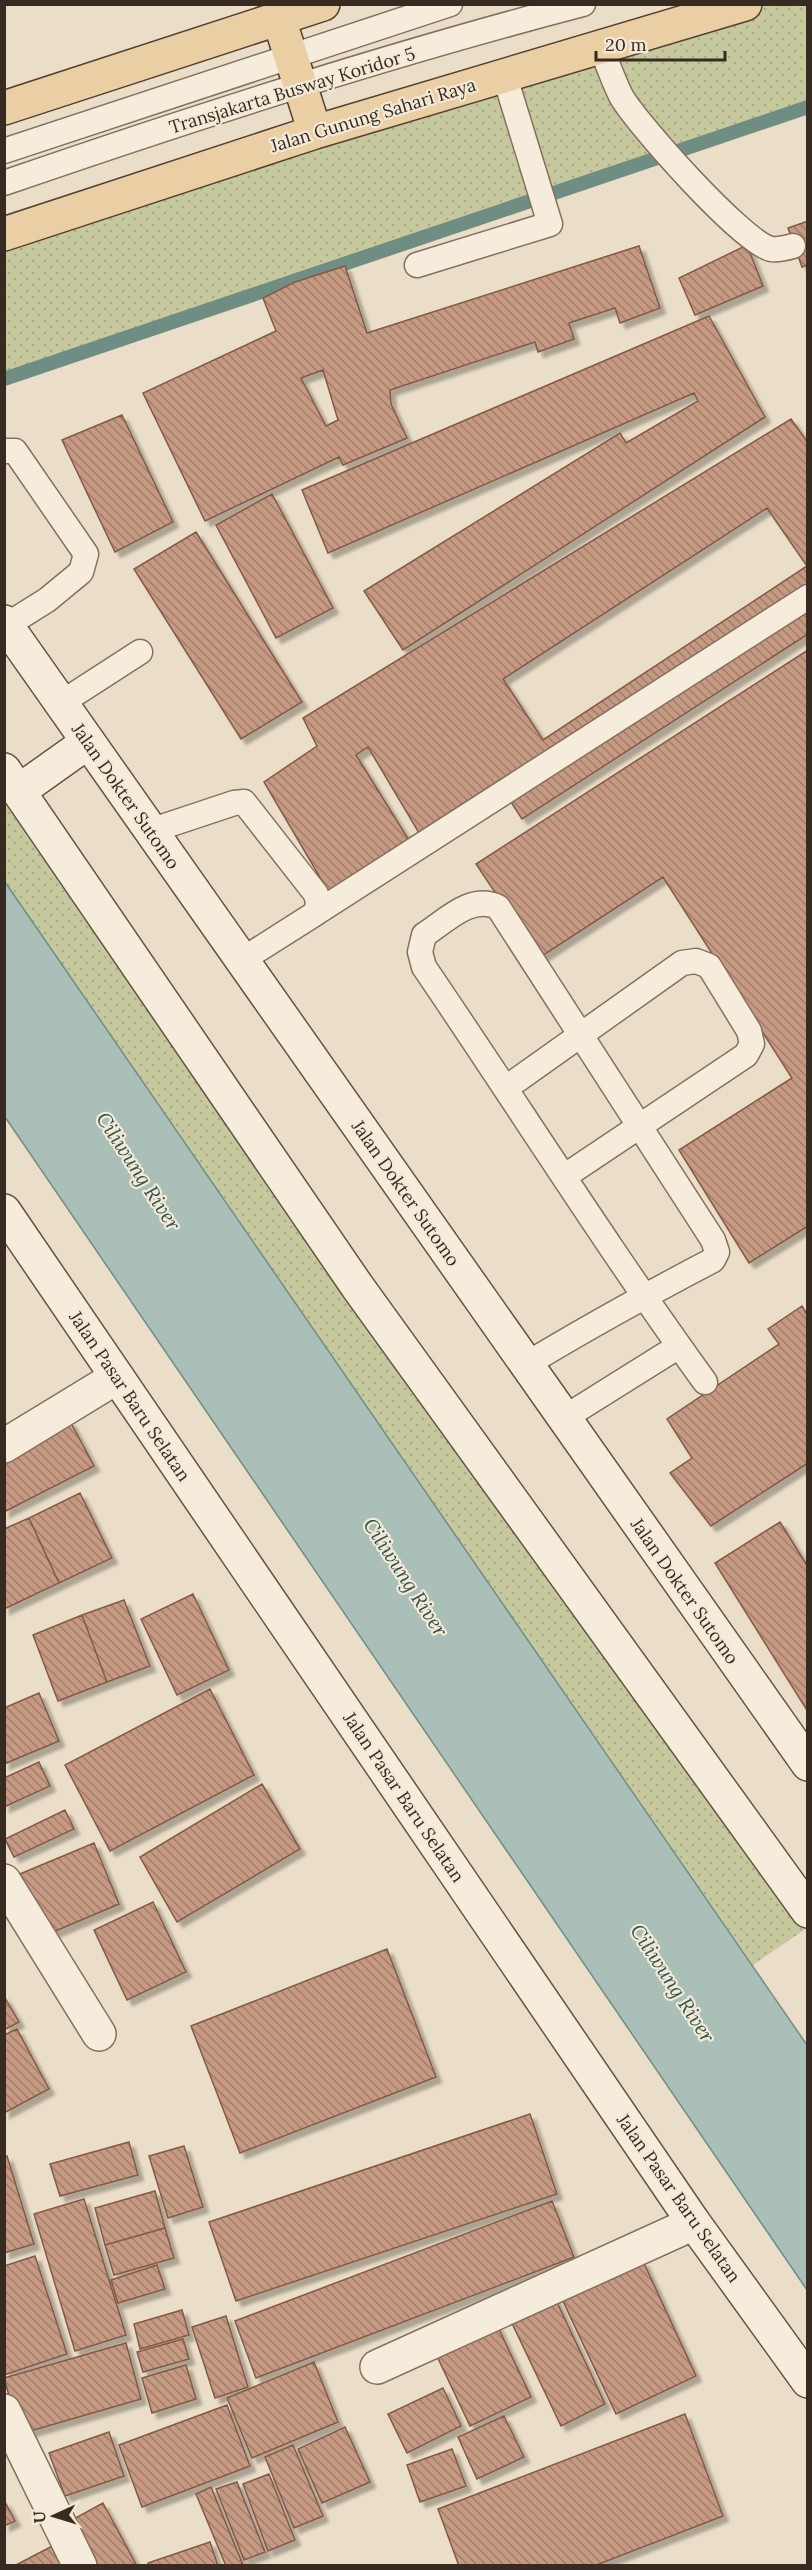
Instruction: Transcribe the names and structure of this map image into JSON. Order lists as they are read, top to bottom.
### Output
{
  "streets": {
    "main road": ["Jalan Gunung Sahari Raya", "Jalan Dokter Sutomo", "Jalan Pasar Baru Selatan"],
    "lane": ["Transjakarta Busway Koridor 5"]
  },
  "water": ["Ciliwung River"],
  "scale_bar": "20 m",
  "north": "left"
}
